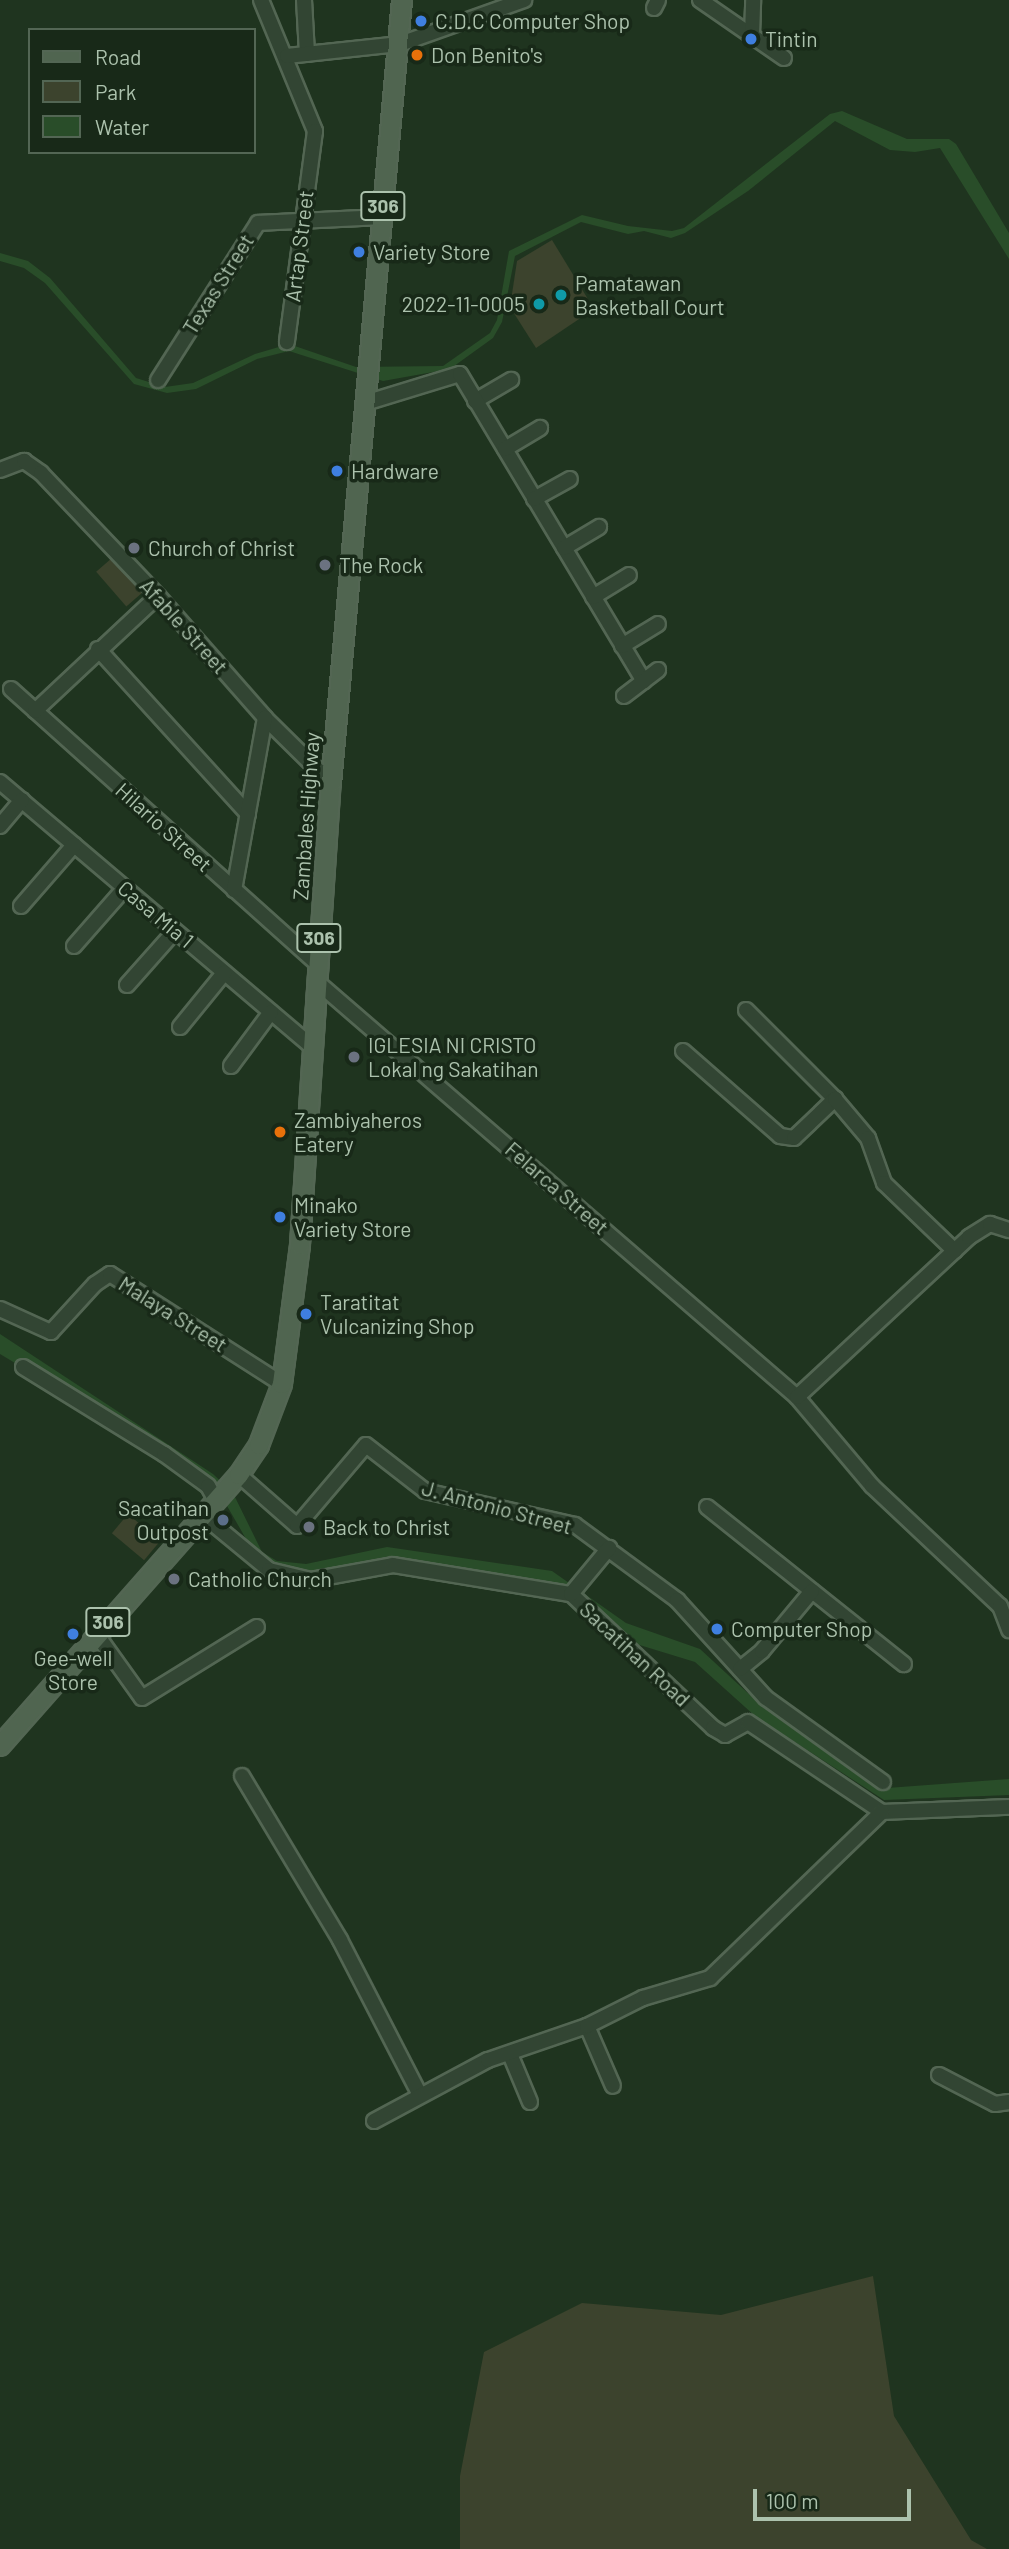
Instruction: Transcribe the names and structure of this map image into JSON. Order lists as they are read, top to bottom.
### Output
{
  "streets": {
    "main road": ["306", "Zambales Highway"],
    "street": [
      "Artap Street",
      "Texas Street",
      "Afable Street",
      "Hilario Street",
      "Casa Mia 1",
      "Felarca Street",
      "Malaya Street",
      "J. Antonio Street",
      "Sacatihan Road"
    ]
  },
  "crossings": [
    ["Artap Street", "Texas Street"],
    ["Texas Street", "Zambales Highway"],
    ["Afable Street", "Zambales Highway"],
    ["Zambales Highway", "Hilario Street"],
    ["Zambales Highway", "Casa Mia 1"],
    ["Zambales Highway", "Felarca Street"],
    ["Zambales Highway", "Malaya Street"],
    ["Zambales Highway", "J. Antonio Street"],
    ["Zambales Highway", "Sacatihan Road"],
    ["Hilario Street", "Felarca Street"]
  ],
  "places": [
    "C.D.C Computer Shop",
    "Tintin",
    "Don Benito's",
    "Variety Store",
    "Pamatawan Basketball Court",
    "2022-11-0005",
    "Hardware",
    "Church of Christ",
    "The Rock",
    "IGLESIA NI CRISTO Lokal ng Sakatihan",
    "Zambiyaheros Eatery",
    "Minako Variety Store",
    "Taratitat Vulcanizing Shop",
    "Sacatihan Outpost",
    "Back to Christ",
    "Catholic Church",
    "Computer Shop",
    "Gee-well Store"
  ],
  "legend": ["Road", "Park", "Water"],
  "scale_bar": "100 m"
}
